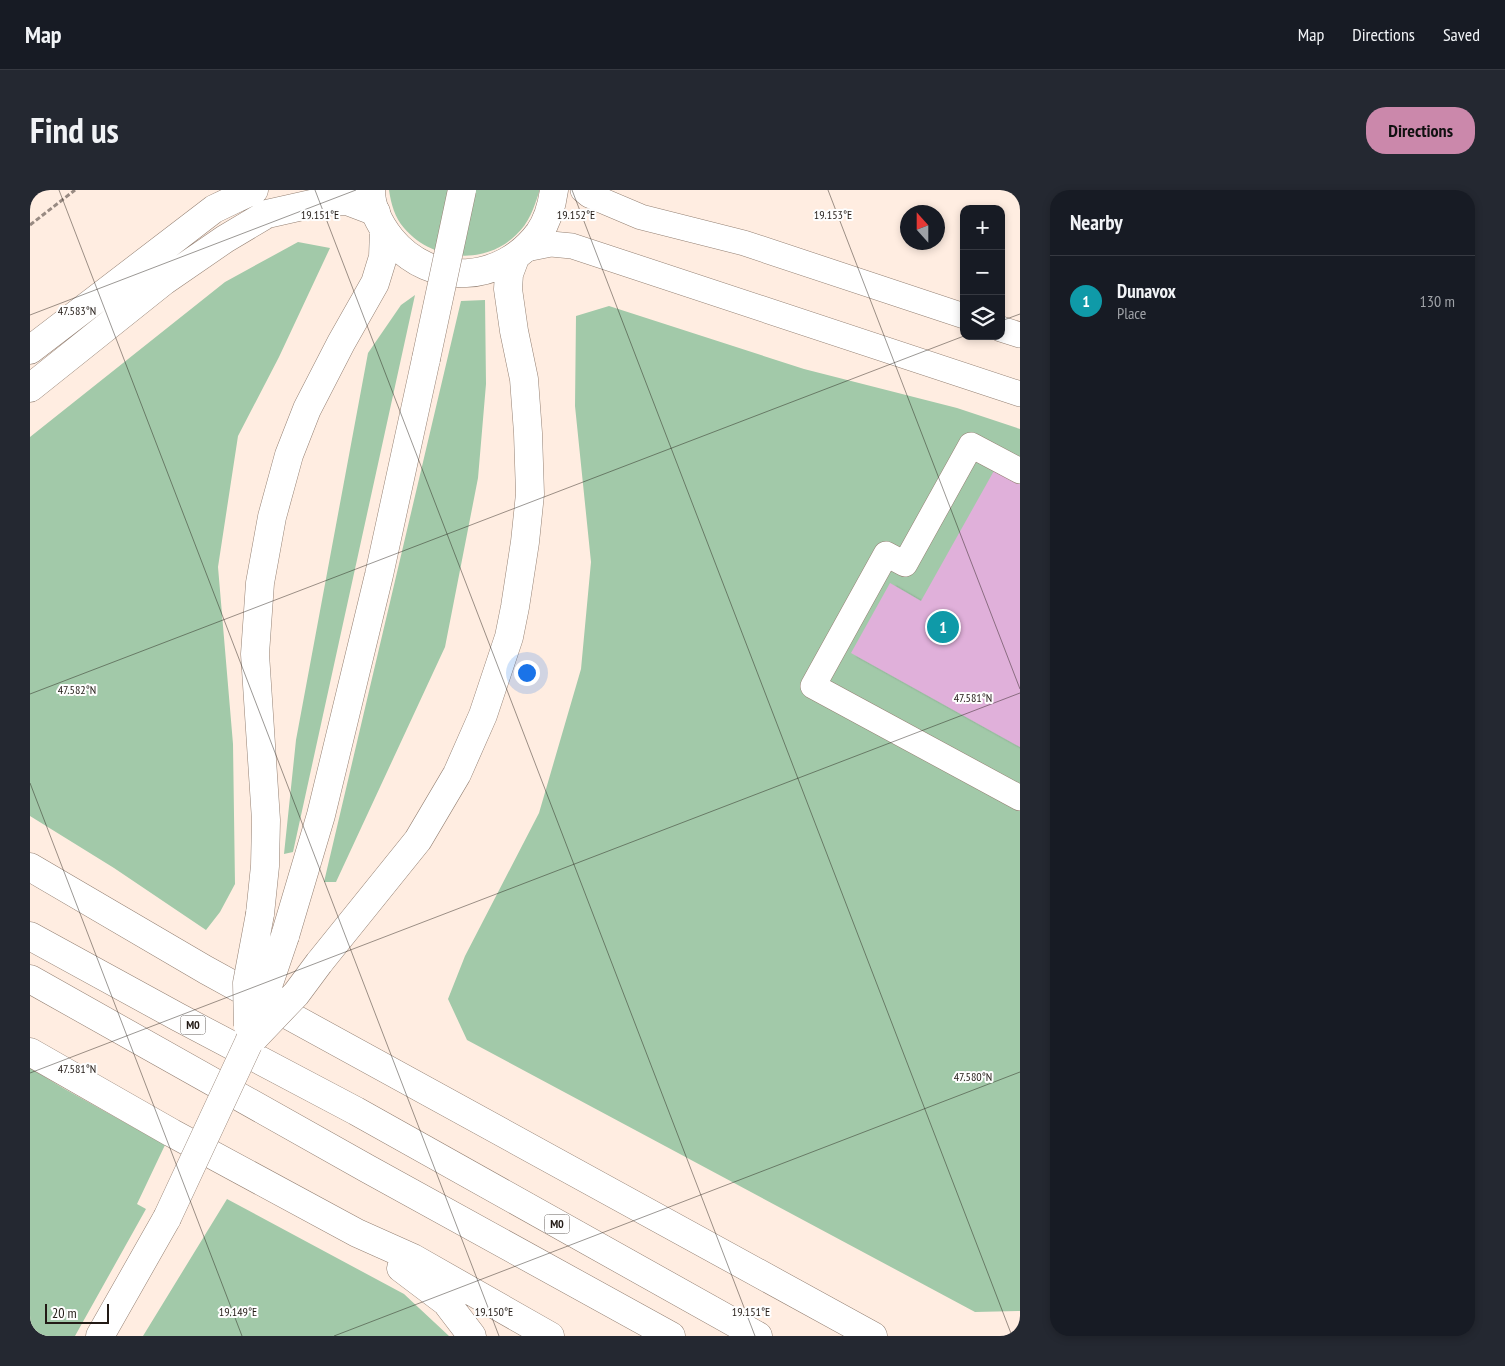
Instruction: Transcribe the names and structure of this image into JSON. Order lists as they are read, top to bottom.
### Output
{
  "streets": {
    "main road": ["M0"]
  },
  "scale_bar": "20 m",
  "north": "top",
  "page": {
    "header": "Map",
    "nav": ["Map", "Directions", "Saved"],
    "title": "Find us",
    "buttons": "Directions",
    "heading": "Nearby",
    "map_buttons": ["+", "−"],
    "list": [
      {
        "mark": "1",
        "name": "Dunavox",
        "note": "Place",
        "value": "130 m"
      }
    ],
    "pins": "1",
    "scale": "20 m"
  },
  "coordinates": [
    "19.151°E",
    "19.152°E",
    "19.153°E",
    "47.583°N",
    "47.582°N",
    "47.581°N",
    "47.580°N",
    "19.149°E",
    "19.150°E"
  ]
}
